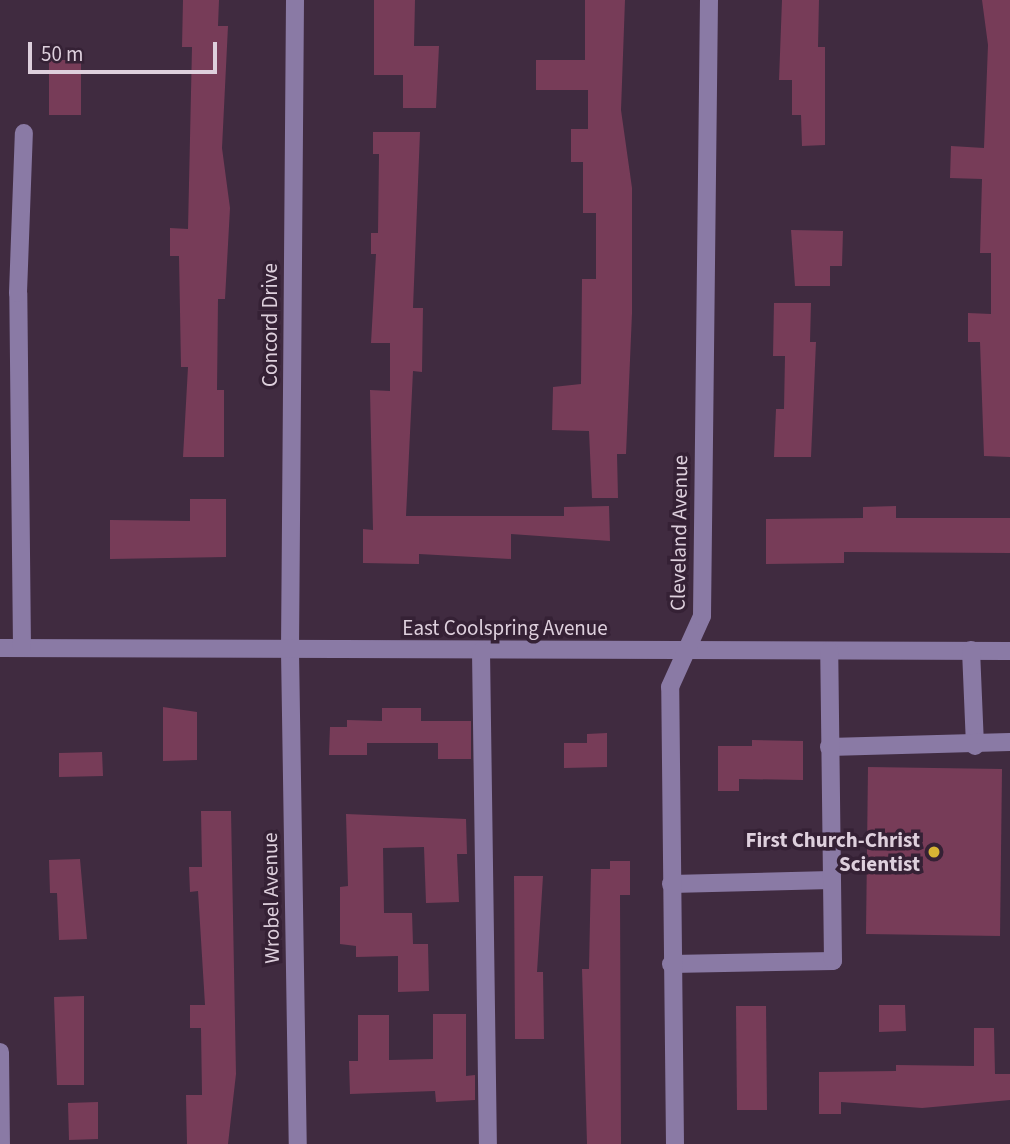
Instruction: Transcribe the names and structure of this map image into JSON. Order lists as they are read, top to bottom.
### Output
{
  "streets": {
    "street": [
      "Concord Drive",
      "Cleveland Avenue",
      "East Coolspring Avenue",
      "Wrobel Avenue"
    ]
  },
  "crossings": [
    ["Concord Drive", "East Coolspring Avenue"],
    ["Concord Drive", "Wrobel Avenue"],
    ["Cleveland Avenue", "East Coolspring Avenue"],
    ["East Coolspring Avenue", "Wrobel Avenue"]
  ],
  "places": ["First Church-Christ Scientist"],
  "scale_bar": "50 m"
}
